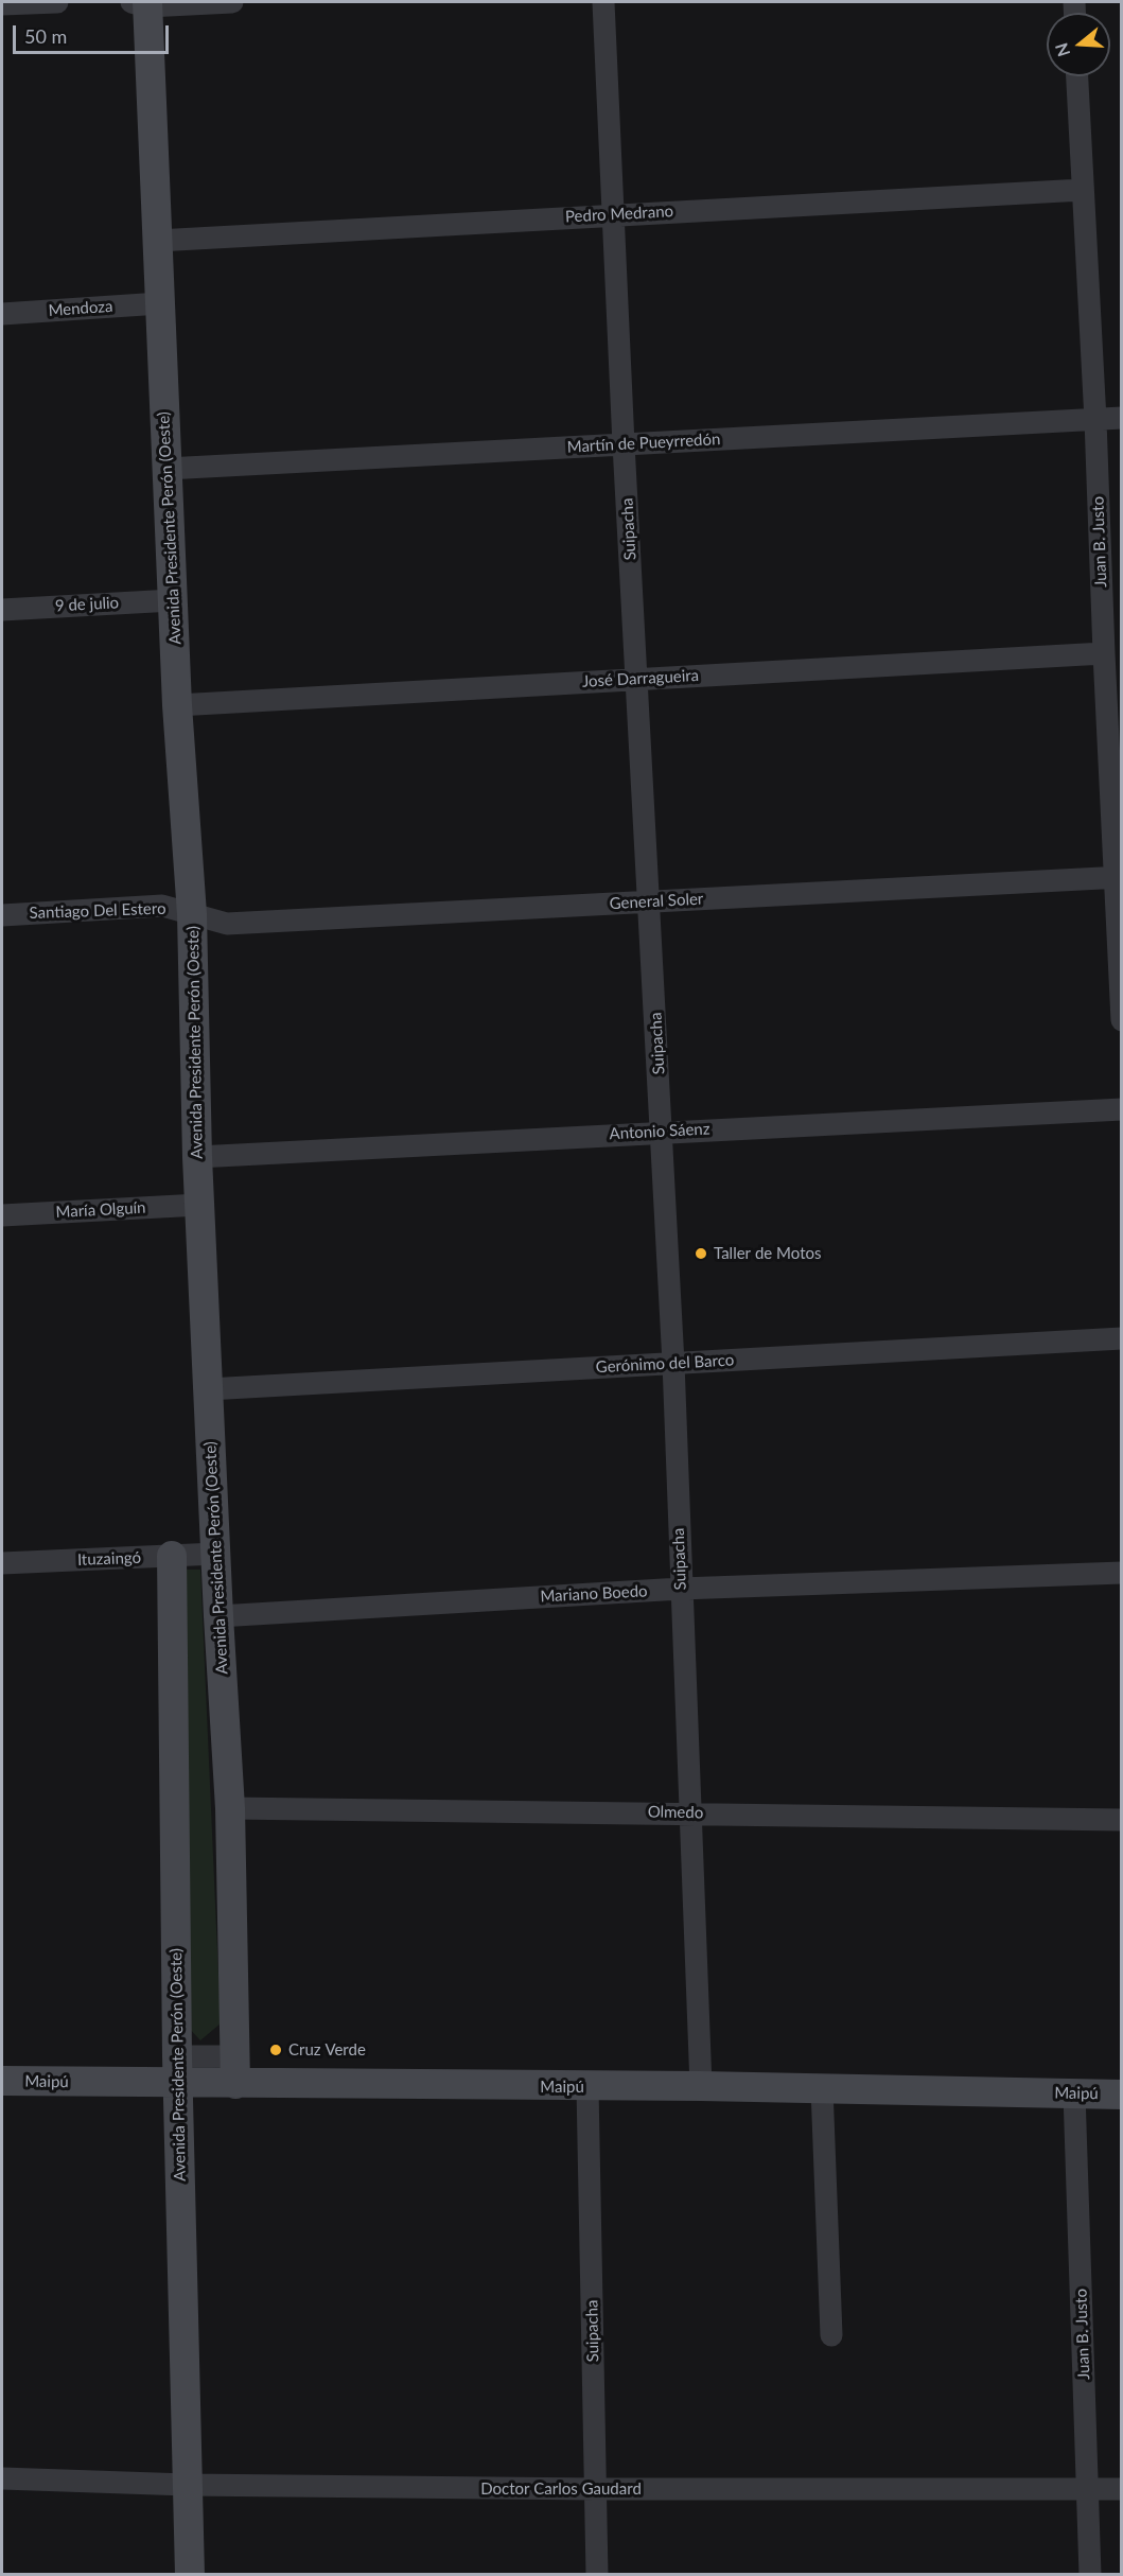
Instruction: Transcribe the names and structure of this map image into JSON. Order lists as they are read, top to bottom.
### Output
{
  "streets": {
    "main road": ["Avenida Presidente Perón (Oeste)", "Maipú"],
    "street": [
      "Pedro Medrano",
      "Mendoza",
      "Martín de Pueyrredón",
      "Suipacha",
      "Juan B. Justo",
      "9 de julio",
      "José Darragueira",
      "General Soler",
      "Santiago Del Estero",
      "Antonio Sáenz",
      "María Olguín",
      "Gerónimo del Barco",
      "Ituzaingó",
      "Mariano Boedo",
      "Olmedo",
      "Doctor Carlos Gaudard"
    ]
  },
  "crossings": [
    ["Pedro Medrano", "Avenida Presidente Perón (Oeste)"],
    ["Pedro Medrano", "Suipacha"],
    ["Pedro Medrano", "Juan B. Justo"],
    ["Mendoza", "Avenida Presidente Perón (Oeste)"],
    ["Martín de Pueyrredón", "Avenida Presidente Perón (Oeste)"],
    ["Martín de Pueyrredón", "Suipacha"],
    ["Martín de Pueyrredón", "Juan B. Justo"],
    ["Avenida Presidente Perón (Oeste)", "9 de julio"],
    ["Avenida Presidente Perón (Oeste)", "José Darragueira"],
    ["Avenida Presidente Perón (Oeste)", "General Soler"],
    ["Avenida Presidente Perón (Oeste)", "Santiago Del Estero"],
    ["Avenida Presidente Perón (Oeste)", "Antonio Sáenz"],
    ["Avenida Presidente Perón (Oeste)", "María Olguín"],
    ["Avenida Presidente Perón (Oeste)", "Gerónimo del Barco"],
    ["Avenida Presidente Perón (Oeste)", "Ituzaingó"],
    ["Avenida Presidente Perón (Oeste)", "Mariano Boedo"],
    ["Avenida Presidente Perón (Oeste)", "Olmedo"],
    ["Avenida Presidente Perón (Oeste)", "Maipú"],
    ["Avenida Presidente Perón (Oeste)", "Doctor Carlos Gaudard"],
    ["Suipacha", "José Darragueira"],
    ["Suipacha", "General Soler"],
    ["Suipacha", "Antonio Sáenz"],
    ["Suipacha", "Gerónimo del Barco"],
    ["Suipacha", "Mariano Boedo"],
    ["Suipacha", "Olmedo"],
    ["Suipacha", "Maipú"],
    ["Suipacha", "Doctor Carlos Gaudard"],
    ["Juan B. Justo", "José Darragueira"],
    ["Juan B. Justo", "General Soler"],
    ["Juan B. Justo", "Maipú"],
    ["Juan B. Justo", "Doctor Carlos Gaudard"],
    ["General Soler", "Santiago Del Estero"]
  ],
  "places": ["Taller de Motos", "Cruz Verde"],
  "scale_bar": "50 m",
  "north": "left"
}
